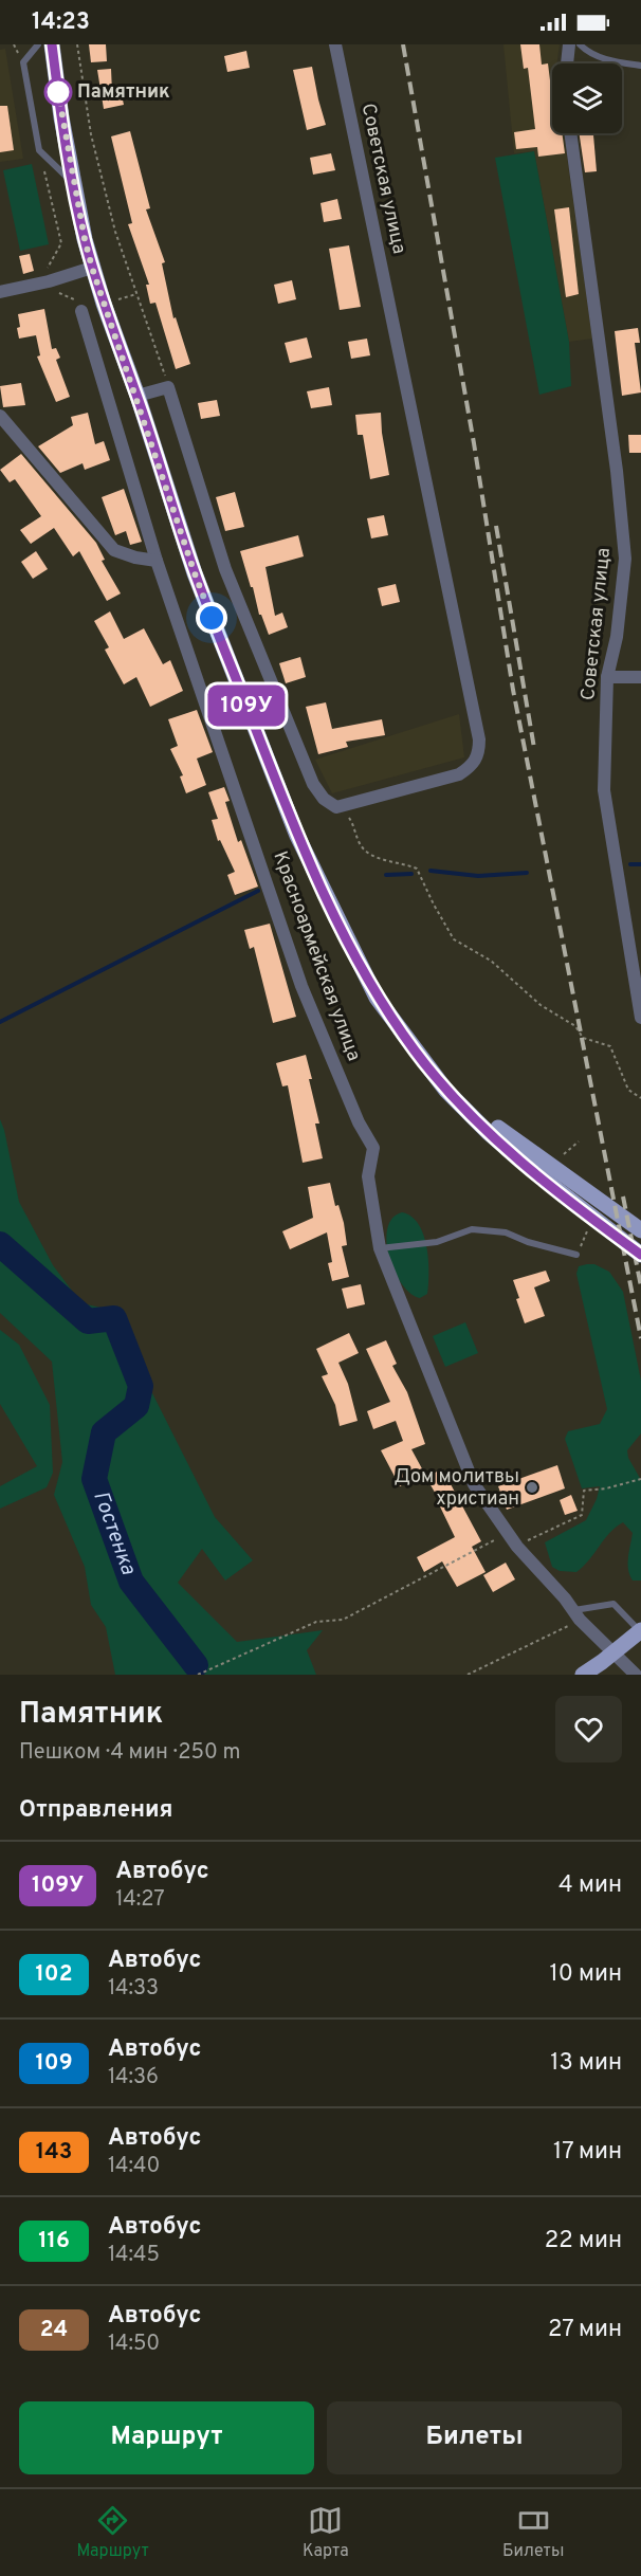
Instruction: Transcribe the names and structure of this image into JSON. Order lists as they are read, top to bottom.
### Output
{
  "streets": {
    "main road": ["Красноармейская улица"],
    "street": ["Советская улица"]
  },
  "water": ["Гостенка"],
  "places": ["Памятник", "Дом молитвы христиан"],
  "lines": ["bus line 109У"],
  "page": {
    "status": "14:23",
    "on_map": "109У",
    "heading": [
      ["Памятник", "Пешком · 4 мин · 250 m"],
      "Отправления"
    ],
    "list": [
      {
        "mark": "109У",
        "name": "Автобус",
        "note": "14:27",
        "value": "4 мин"
      },
      {
        "mark": "102",
        "name": "Автобус",
        "note": "14:33",
        "value": "10 мин"
      },
      {
        "mark": "109",
        "name": "Автобус",
        "note": "14:36",
        "value": "13 мин"
      },
      {
        "mark": "143",
        "name": "Автобус",
        "note": "14:40",
        "value": "17 мин"
      },
      {
        "mark": "116",
        "name": "Автобус",
        "note": "14:45",
        "value": "22 мин"
      },
      {
        "mark": "24",
        "name": "Автобус",
        "note": "14:50",
        "value": "27 мин"
      }
    ],
    "buttons": ["Маршрут", "Билеты"],
    "tabs": ["Маршрут", "Карта", "Билеты"]
  }
}
